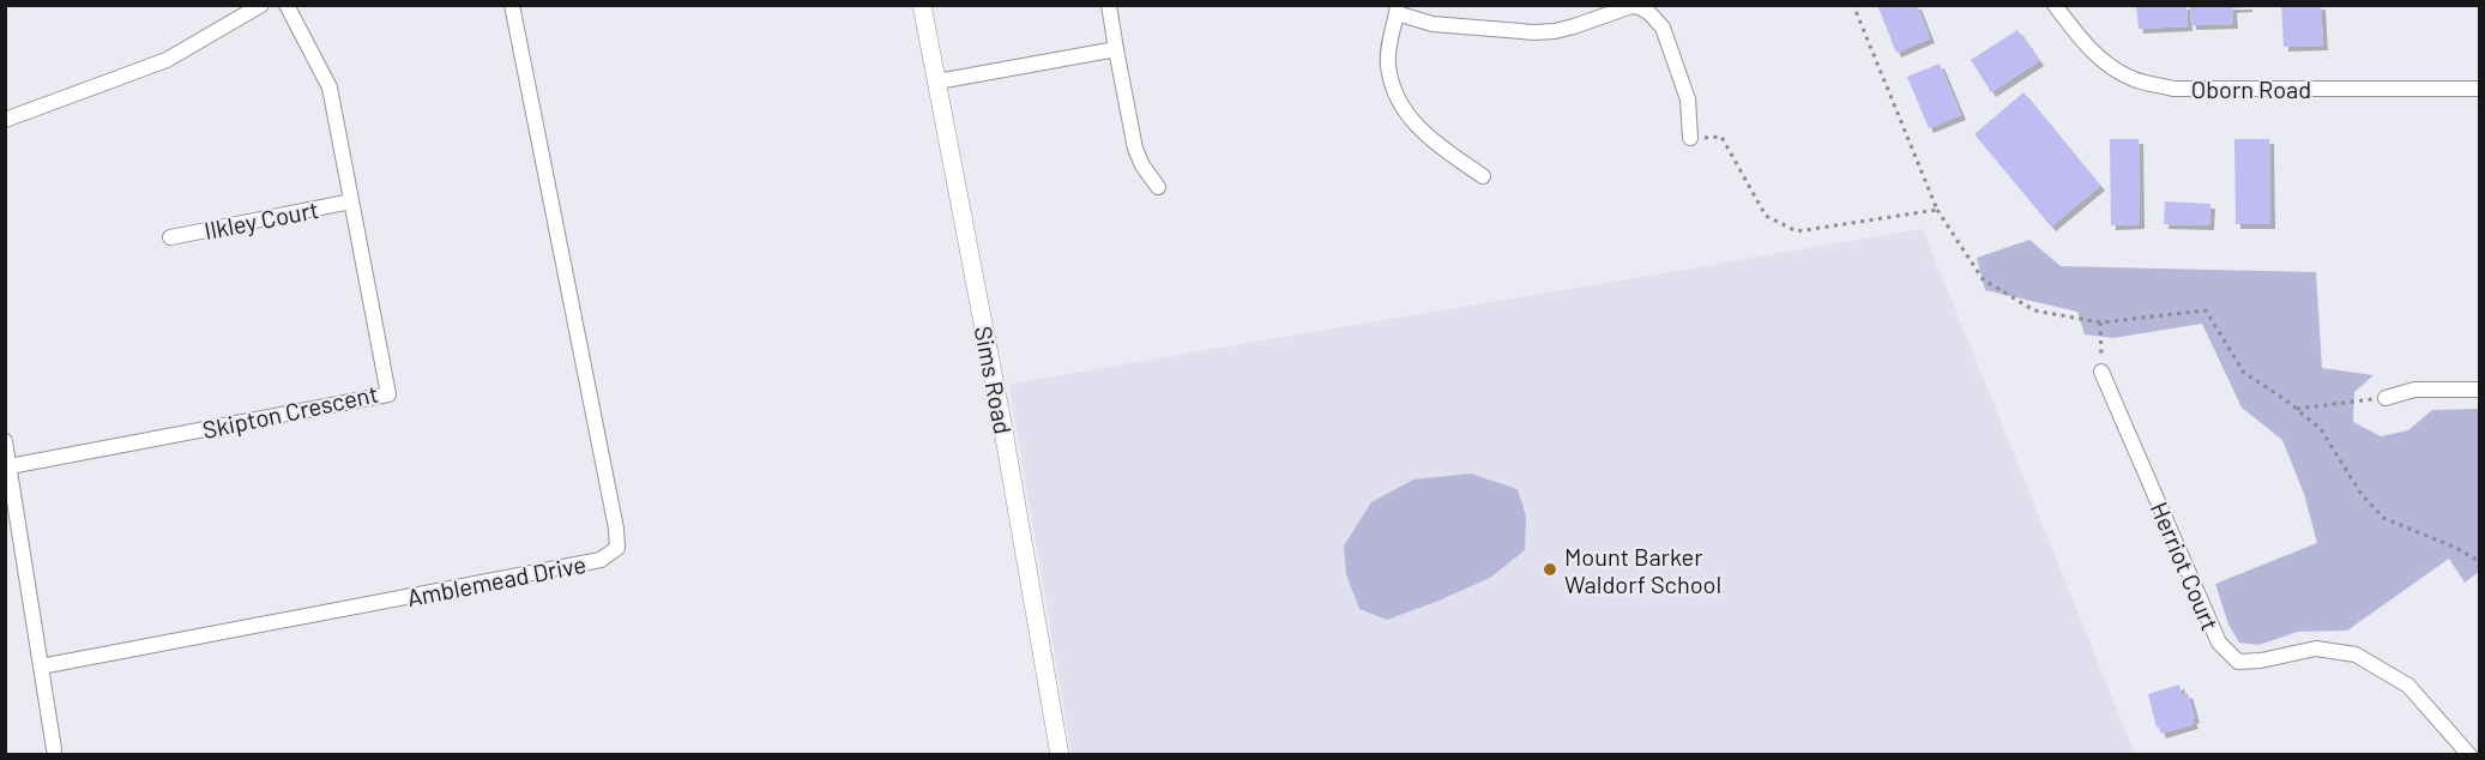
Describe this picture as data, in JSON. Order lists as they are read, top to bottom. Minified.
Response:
{"streets":{"street":["Oborn Road","Ilkley Court","Sims Road","Skipton Crescent","Herriot Court","Amblemead Drive"]},"crossings":[["Ilkley Court","Skipton Crescent"]],"places":["Mount Barker Waldorf School"]}
